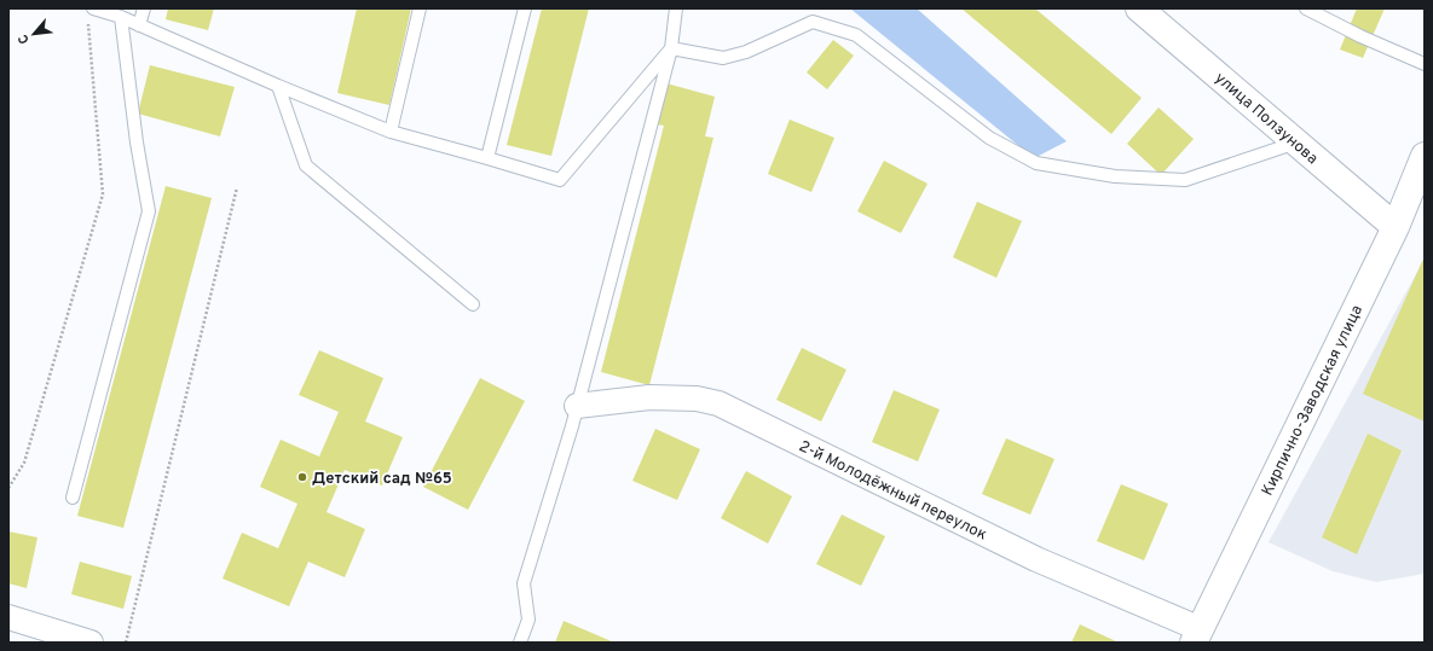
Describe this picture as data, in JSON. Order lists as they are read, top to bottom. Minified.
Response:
{"streets":{"street":["улица Ползунова","Кирпично-Заводская улица","2-й Молодёжный переулок"]},"crossings":[["улица Ползунова","Кирпично-Заводская улица"],["Кирпично-Заводская улица","2-й Молодёжный переулок"]],"places":["Детский сад №65"],"north":"bottom left"}
